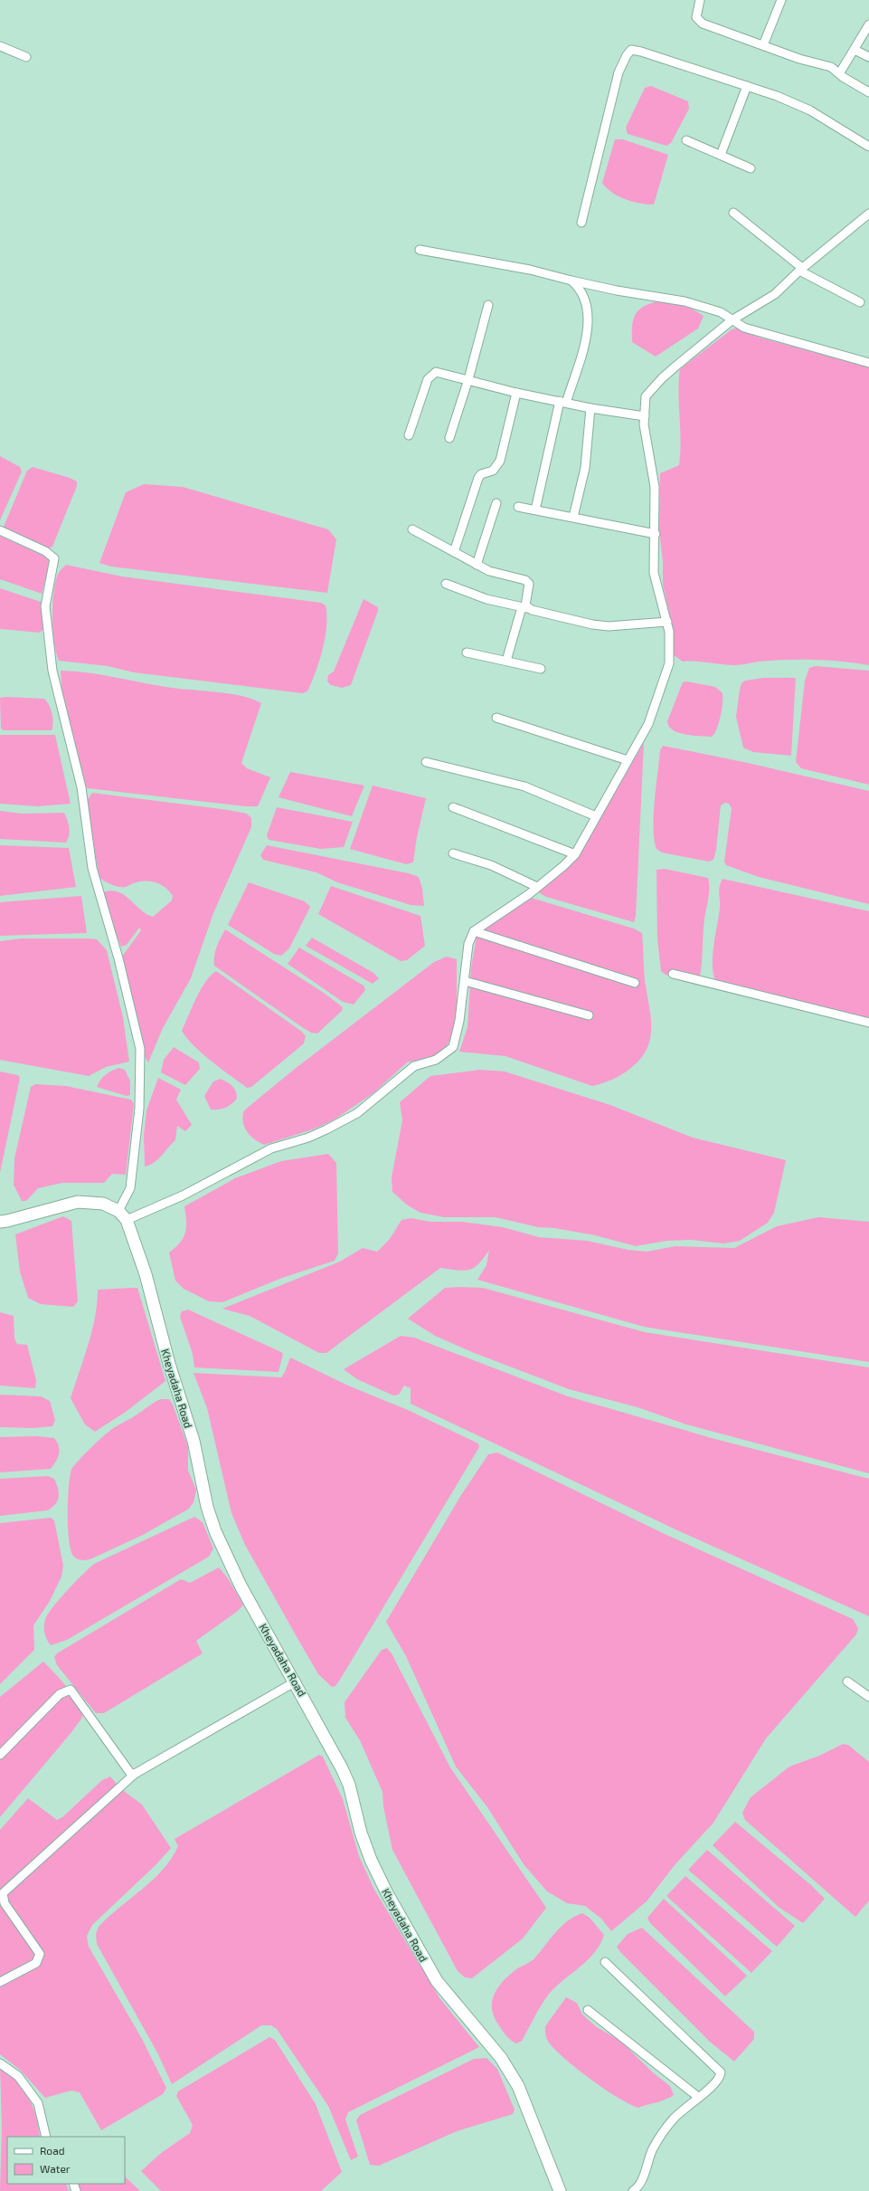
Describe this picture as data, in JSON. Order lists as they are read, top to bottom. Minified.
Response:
{"streets":{"main road":["Kheyadaha Road"]},"legend":["Road","Water"]}
